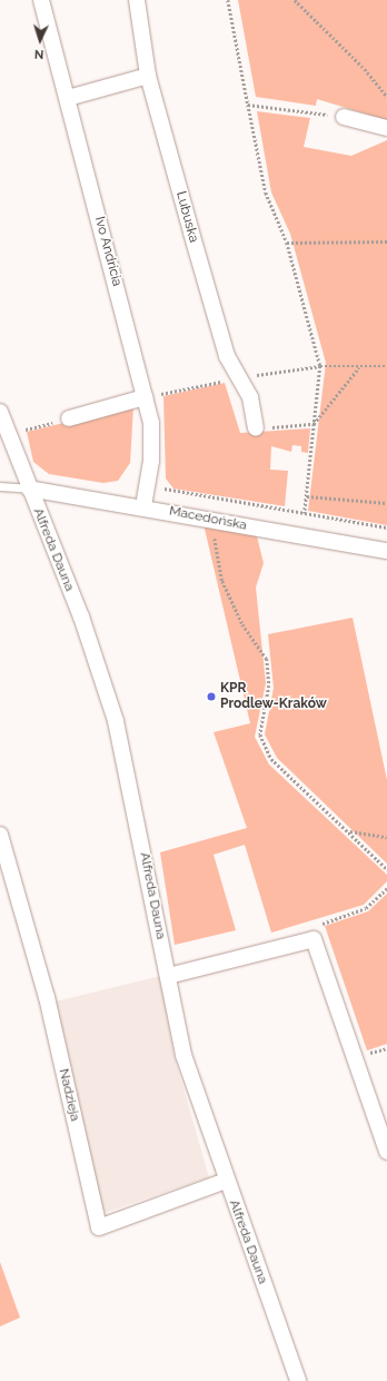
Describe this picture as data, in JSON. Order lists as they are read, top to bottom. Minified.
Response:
{"streets":{"street":["Lubuska","Ivo Andricia","Macedońska","Alfreda Dauna","Nadzieja"]},"crossings":[["Ivo Andricia","Macedońska"],["Macedońska","Alfreda Dauna"],["Alfreda Dauna","Nadzieja"]],"places":["KPR Prodlew-Kraków"],"north":"bottom"}
